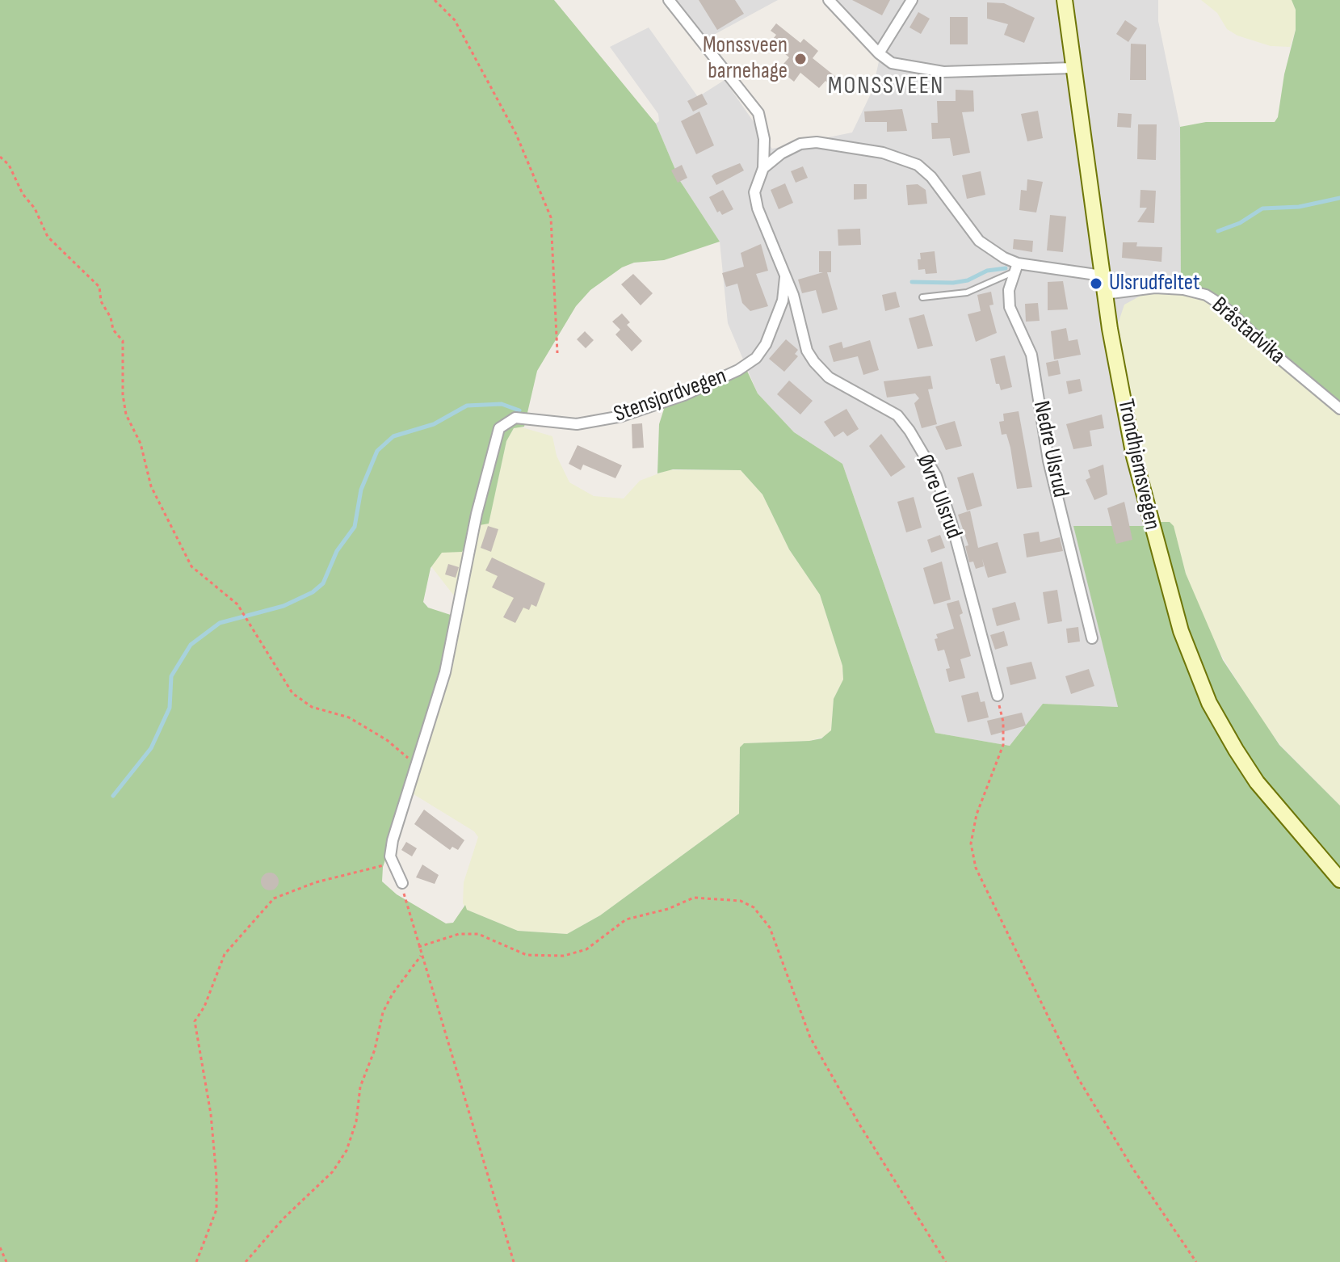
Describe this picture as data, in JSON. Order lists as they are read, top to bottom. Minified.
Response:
{"streets":{"main road":["Trondhjemsvegen"],"street":["Bråstadvika","Stensjordvegen","Nedre Ulsrud","Øvre Ulsrud"]},"crossings":[["Bråstadvika","Trondhjemsvegen"],["Stensjordvegen","Øvre Ulsrud"]],"districts":["MONSSVEEN"],"places":["Monssveen barnehage","Ulsrudfeltet"]}
